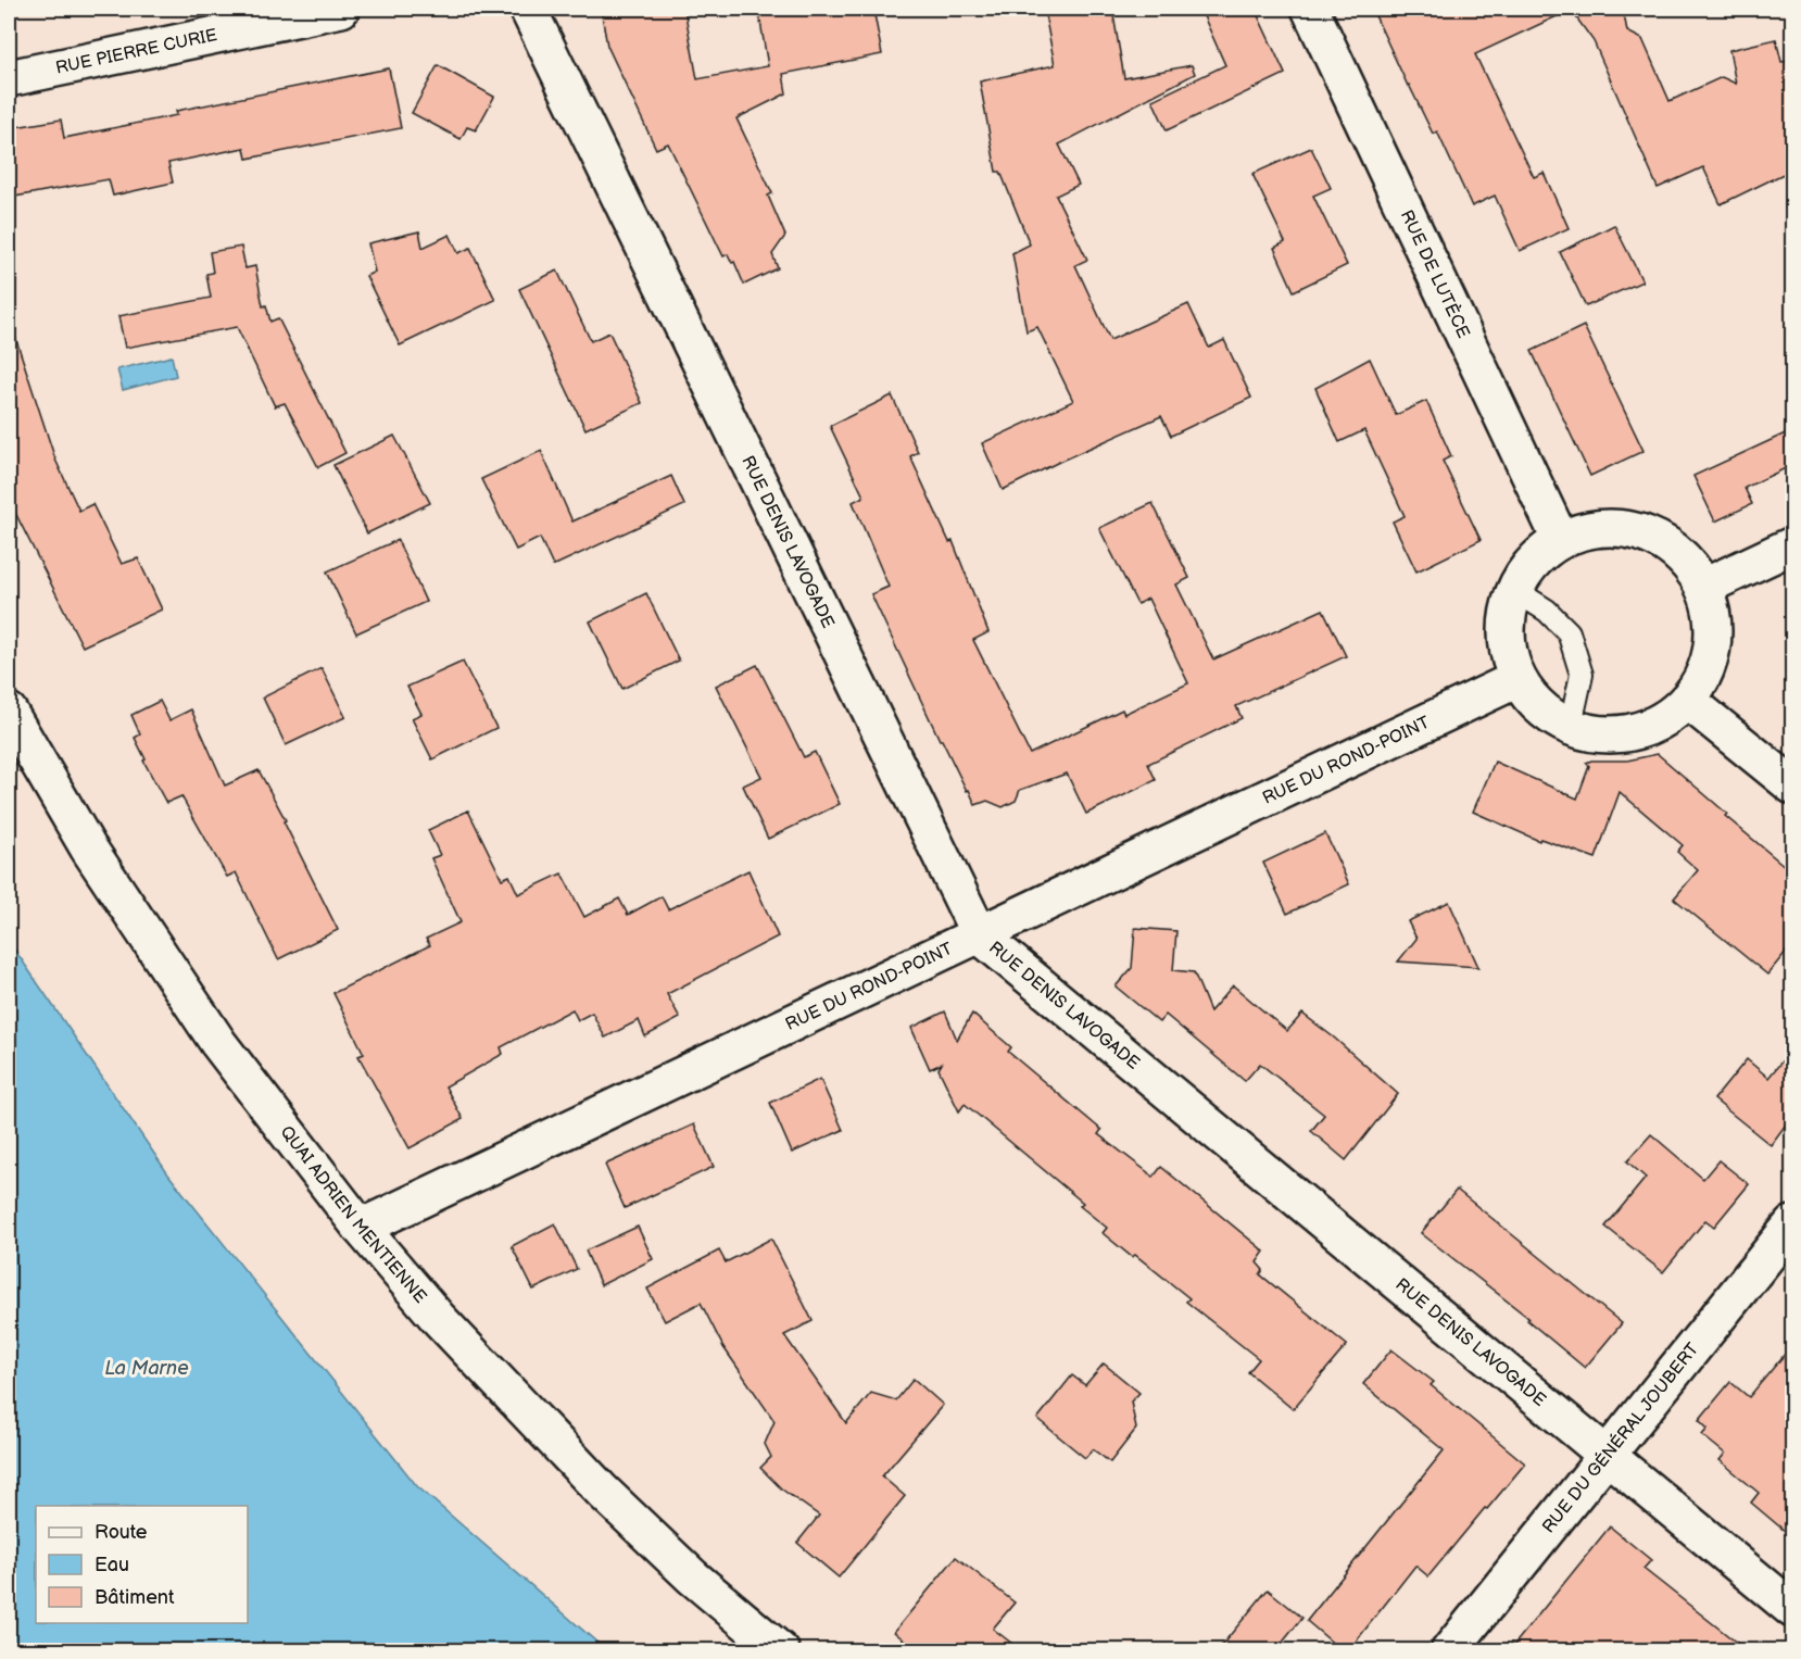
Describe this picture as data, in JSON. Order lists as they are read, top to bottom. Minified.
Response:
{"streets":{"street":["RUE PIERRE CURIE","RUE DE LUTÈCE","RUE DENIS LAVOGADE","RUE DU ROND-POINT","QUAI ADRIEN MENTIENNE","RUE DU GÉNÉRAL JOUBERT"]},"crossings":[["RUE DE LUTÈCE","RUE DU ROND-POINT"],["RUE DENIS LAVOGADE","RUE DU ROND-POINT"],["RUE DENIS LAVOGADE","RUE DU GÉNÉRAL JOUBERT"],["RUE DU ROND-POINT","QUAI ADRIEN MENTIENNE"]],"water":["La Marne"],"legend":["Route","Eau","Bâtiment"]}
